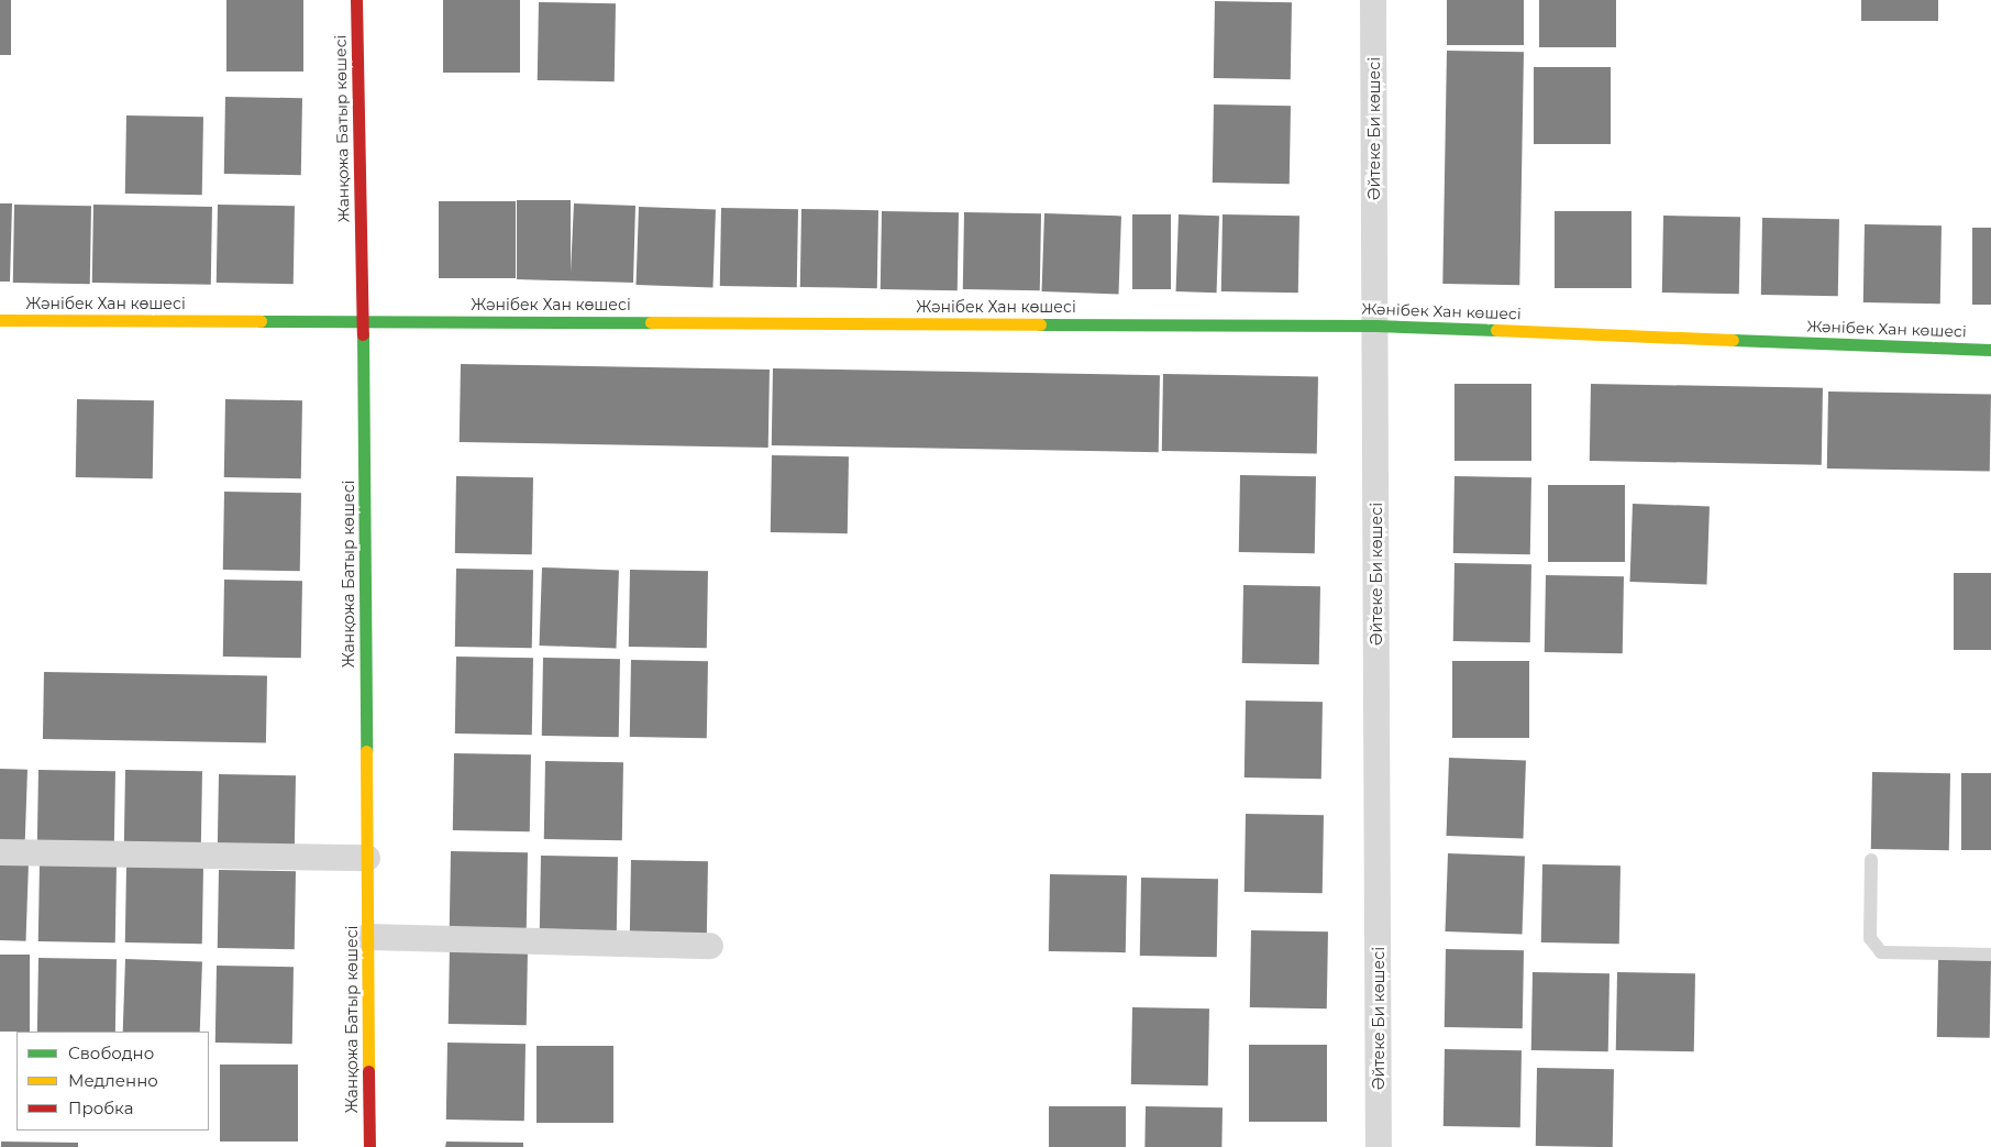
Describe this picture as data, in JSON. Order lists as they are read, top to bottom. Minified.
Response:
{"streets":{"street":["Жанқожа Батыр көшесі","Әйтеке Би көшесі","Жәнібек Хан көшесі"]},"crossings":[["Жанқожа Батыр көшесі","Жәнібек Хан көшесі"],["Әйтеке Би көшесі","Жәнібек Хан көшесі"]],"legend":["Свободно","Медленно","Пробка"]}
